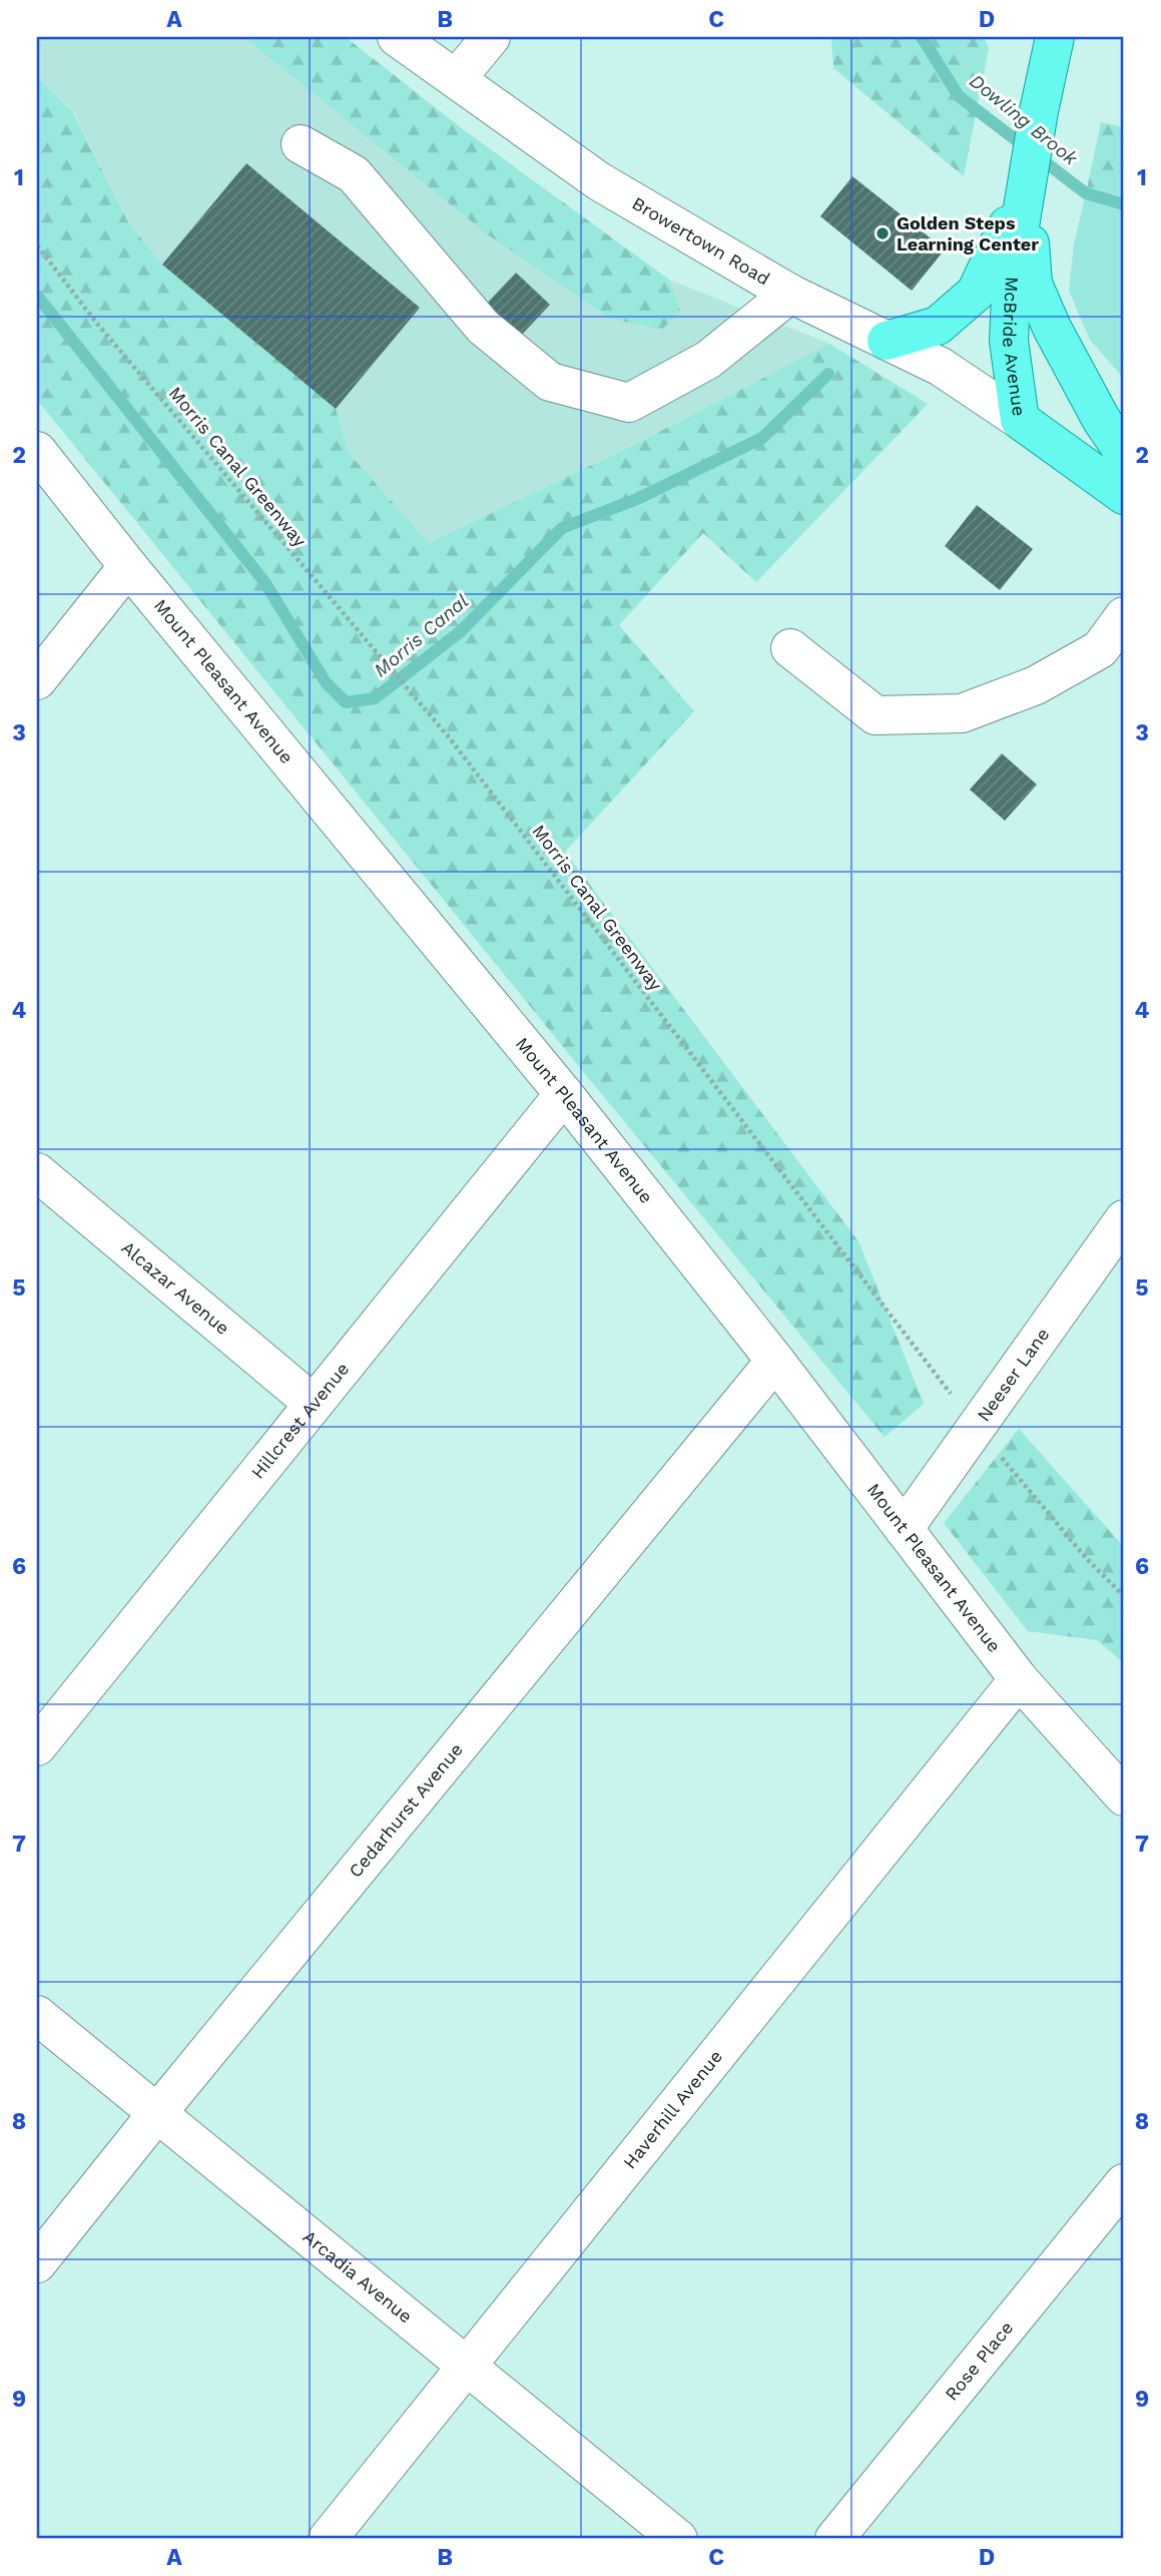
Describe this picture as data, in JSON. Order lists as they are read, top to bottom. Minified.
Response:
{"streets":{"main road":["McBride Avenue"],"street":["Browertown Road","Mount Pleasant Avenue","Alcazar Avenue","Neeser Lane","Hillcrest Avenue","Cedarhurst Avenue","Haverhill Avenue","Arcadia Avenue","Rose Place"],"path":["Morris Canal Greenway"]},"crossings":[["Browertown Road","McBride Avenue"],["Morris Canal Greenway","Neeser Lane"],["Mount Pleasant Avenue","Neeser Lane"],["Mount Pleasant Avenue","Hillcrest Avenue"],["Mount Pleasant Avenue","Cedarhurst Avenue"],["Mount Pleasant Avenue","Haverhill Avenue"],["Alcazar Avenue","Hillcrest Avenue"],["Cedarhurst Avenue","Arcadia Avenue"],["Haverhill Avenue","Arcadia Avenue"]],"water":["Dowling Brook","Morris Canal"],"places":["Golden Steps Learning Center"],"grid":{"columns":["A","B","C","D"],"rows":["1","2","3","4","5","6","7","8","9"]}}
